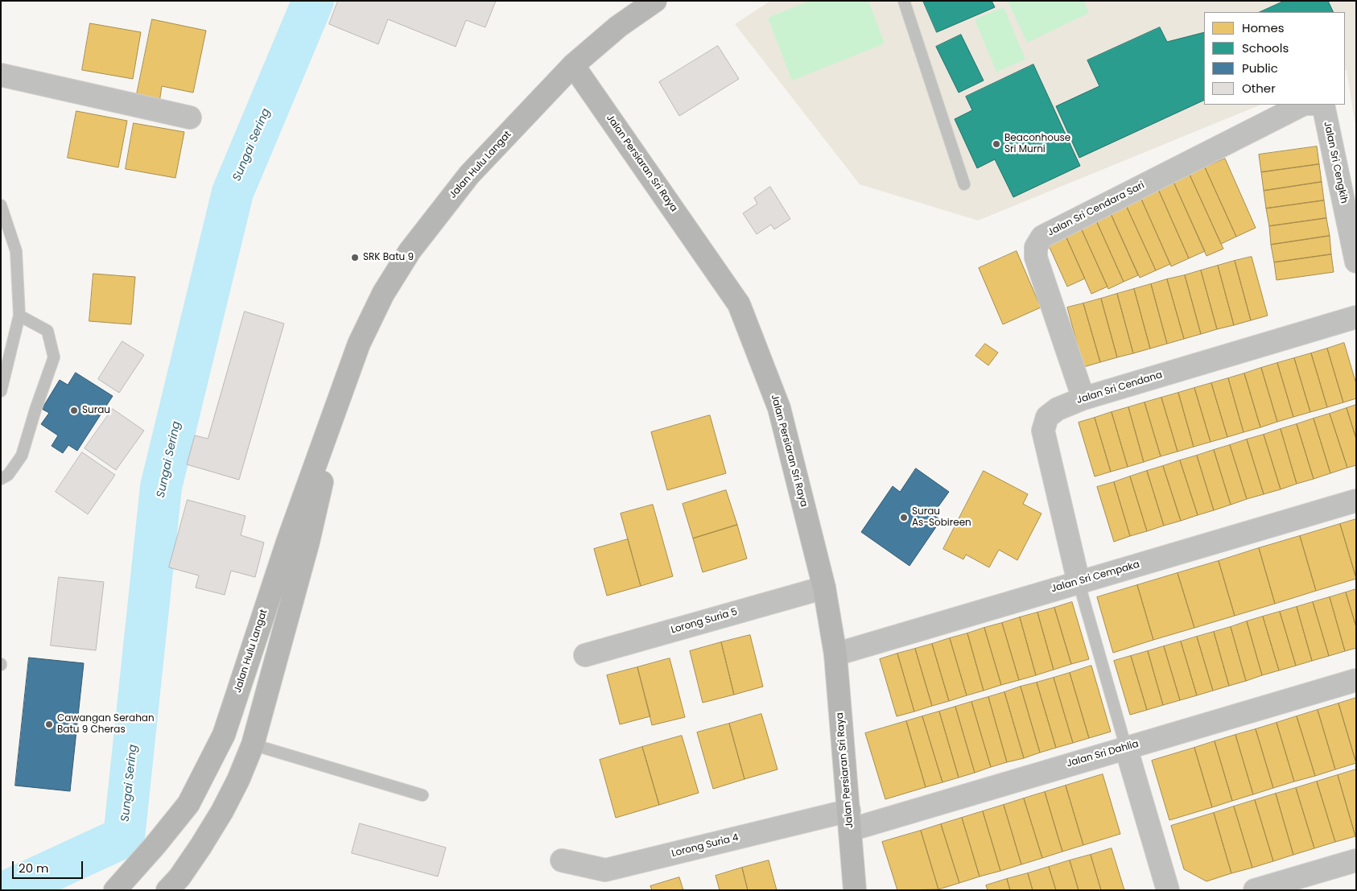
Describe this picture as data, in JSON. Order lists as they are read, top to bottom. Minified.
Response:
{"streets":{"main road":["Jalan Persiaran Sri Raya","Jalan Hulu Langat"],"street":["Jalan Sri Cengkih","Jalan Sri Cendara Sari","Jalan Sri Cendana","Jalan Sri Cempaka","Lorong Suria 5","Jalan Sri Dahlia","Lorong Suria 4"]},"crossings":[["Jalan Persiaran Sri Raya","Jalan Hulu Langat"],["Jalan Persiaran Sri Raya","Jalan Sri Cempaka"],["Jalan Persiaran Sri Raya","Lorong Suria 5"],["Jalan Persiaran Sri Raya","Jalan Sri Dahlia"],["Jalan Persiaran Sri Raya","Lorong Suria 4"],["Jalan Sri Cendara Sari","Jalan Sri Cendana"],["Jalan Sri Cendana","Jalan Sri Cempaka"],["Jalan Sri Dahlia","Lorong Suria 4"]],"water":["Sungai Sering"],"places":["Beaconhouse Sri Murni","SRK Batu 9","Surau","Surau As-Sobireen","Cawangan Serahan Batu 9 Cheras"],"legend":["Homes","Schools","Public","Other"],"scale_bar":"20 m"}
